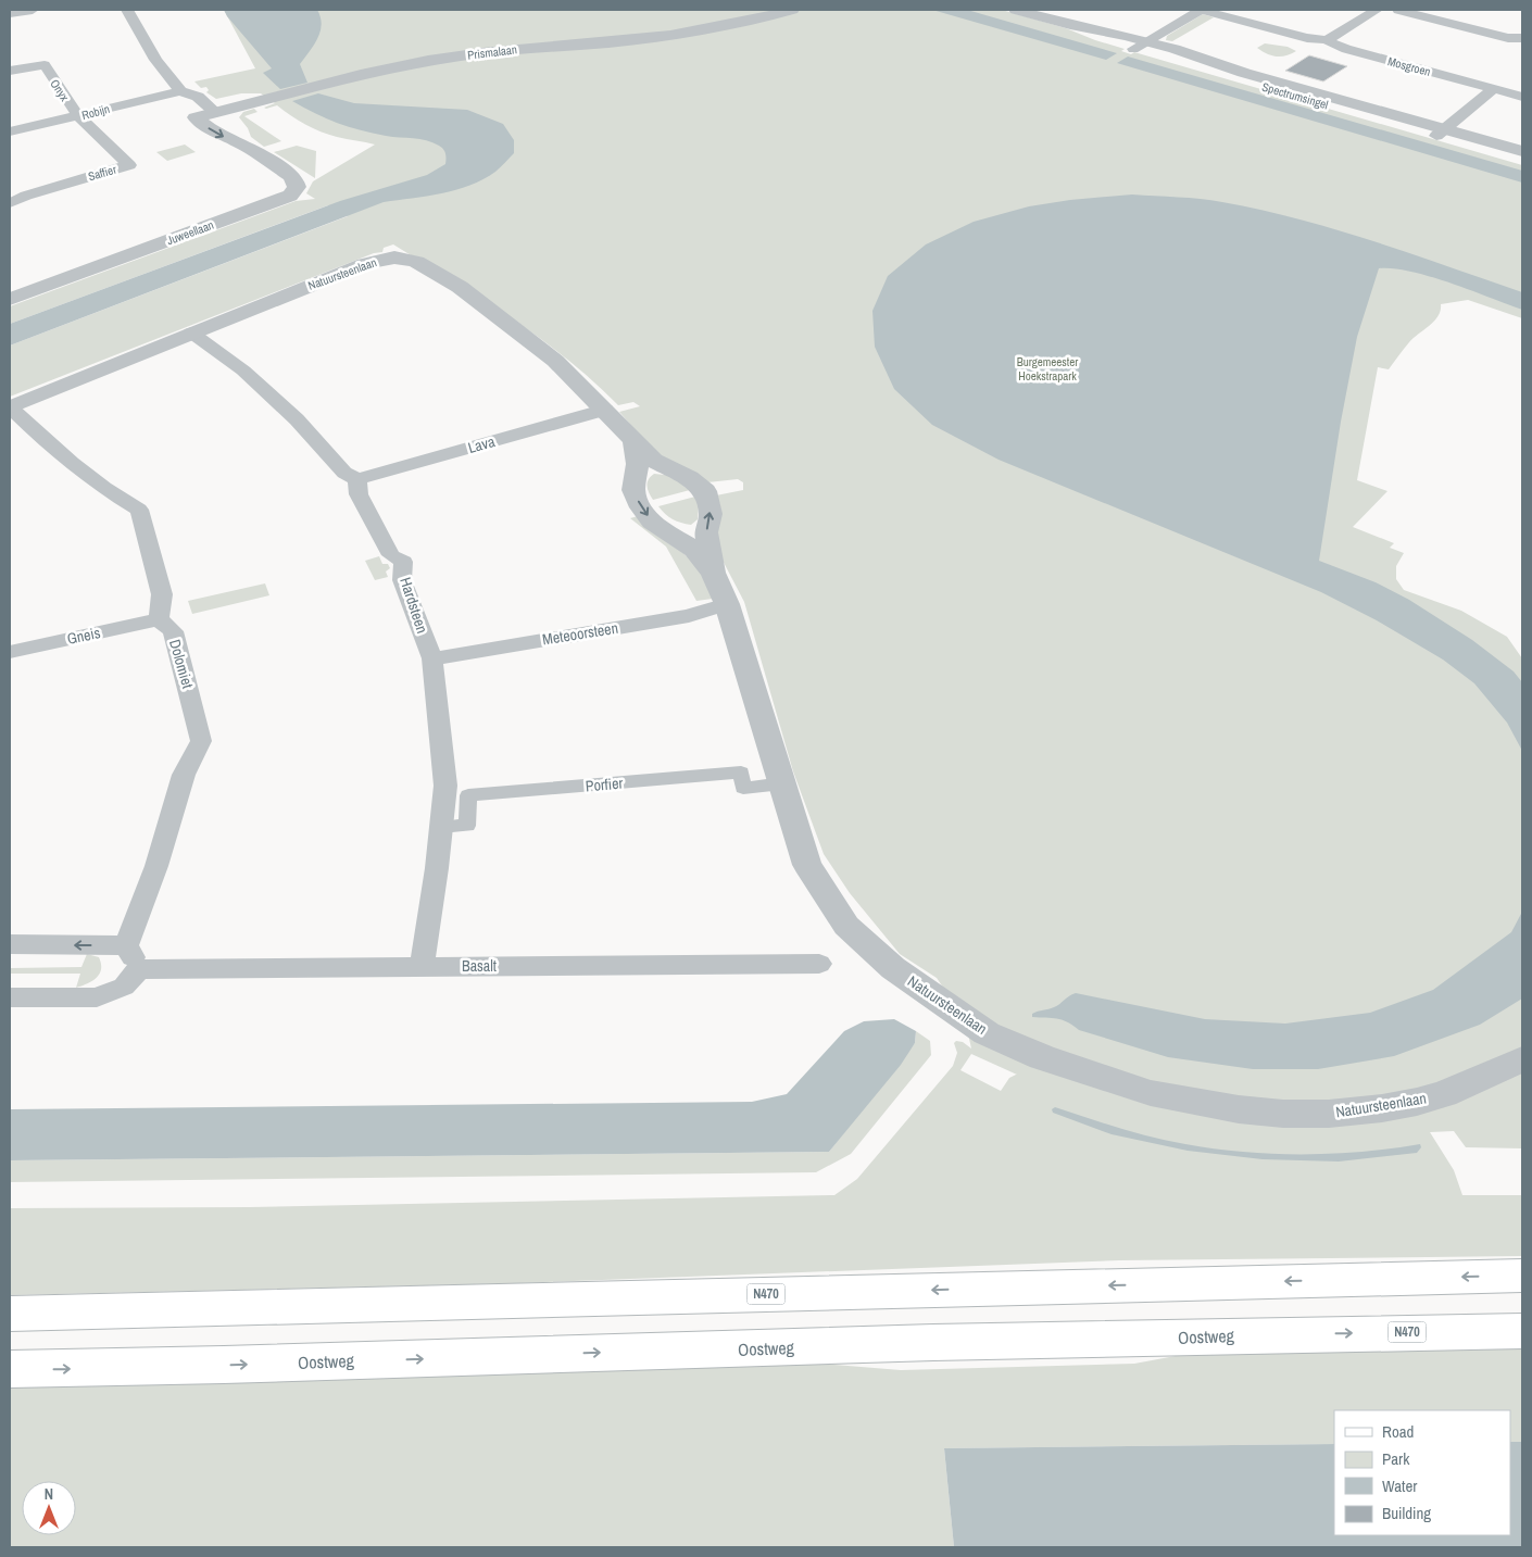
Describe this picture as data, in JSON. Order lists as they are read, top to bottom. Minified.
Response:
{"streets":{"main road":["N470","Oostweg"],"street":["Prismalaan","Mosgroen","Onyx","Spectrumsingel","Robijn","Saffier","Juweellaan","Natuursteenlaan","Lava","Hardsteen","Meteoorsteen","Gneis","Dolomiet","Porfier","Basalt"]},"crossings":[["Prismalaan","Juweellaan"],["Onyx","Robijn"],["Onyx","Saffier"],["Robijn","Saffier"],["Robijn","Juweellaan"],["Natuursteenlaan","Lava"],["Natuursteenlaan","Meteoorsteen"],["Natuursteenlaan","Porfier"],["Lava","Hardsteen"],["Hardsteen","Meteoorsteen"],["Hardsteen","Porfier"],["Hardsteen","Basalt"],["Gneis","Dolomiet"]],"parks":["Burgemeester Hoekstrapark"],"legend":["Road","Park","Water","Building"],"north":"top"}
